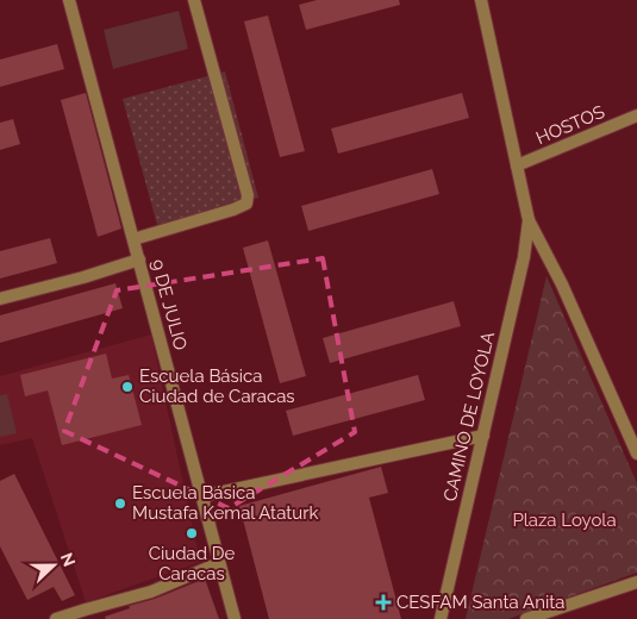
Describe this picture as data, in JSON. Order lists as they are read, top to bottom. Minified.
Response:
{"streets":{"street":["HOSTOS","9 DE JULIO","CAMINO DE LOYOLA"]},"crossings":[["HOSTOS","CAMINO DE LOYOLA"]],"parks":["Plaza Loyola"],"places":{"other":["Escuela Básica Ciudad de Caracas","Escuela Básica Mustafa Kemal Ataturk","Ciudad De Caracas"],"health":["CESFAM Santa Anita"]},"north":"right"}
